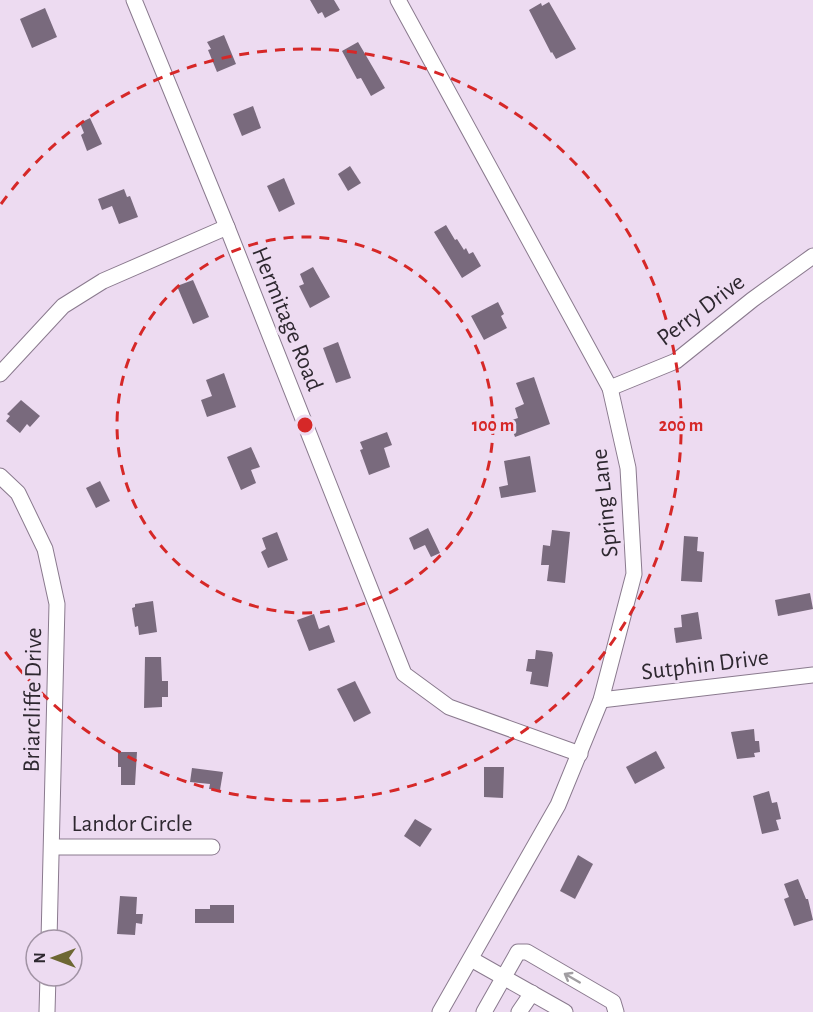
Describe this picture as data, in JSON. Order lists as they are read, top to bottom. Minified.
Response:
{"streets":{"street":["Perry Drive","Hermitage Road","Spring Lane","Sutphin Drive","Briarcliffe Drive","Landor Circle"]},"crossings":[["Perry Drive","Spring Lane"],["Hermitage Road","Spring Lane"],["Spring Lane","Sutphin Drive"],["Briarcliffe Drive","Landor Circle"]],"north":"left","rings":["100 m","200 m"]}
